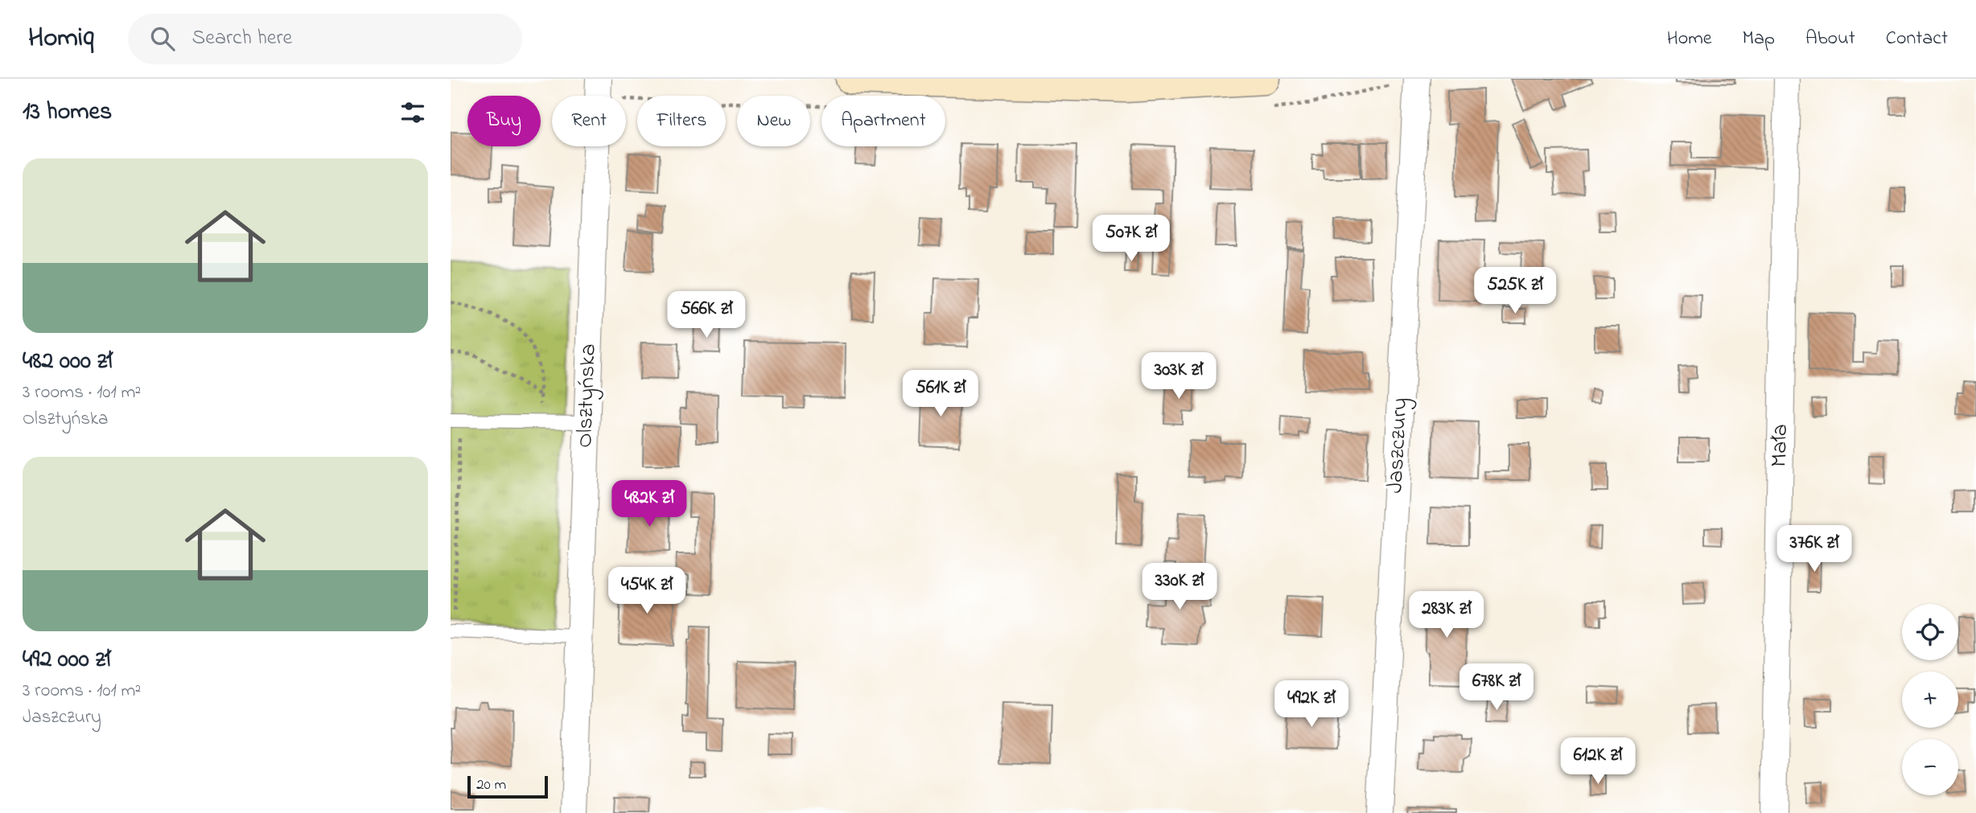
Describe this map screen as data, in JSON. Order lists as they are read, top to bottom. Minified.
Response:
{"streets":{"street":["Olsztyńska","Jaszczury","Mała"]},"scale_bar":"20 m","page":{"header":"Homiq","search":"Search here","nav":["Home","Map","About","Contact"],"heading":"13 homes","chip":["Buy","Rent","Filters","New","Apartment"],"list":[{"name":"482 000 zł","note":"3 rooms · 101 m² · Olsztyńska"},{"name":"492 000 zł","note":"3 rooms · 101 m² · Jaszczury"}],"price":["507K zł","525K zł","566K zł","303K zł","561K zł","482K zł","376K zł","330K zł","454K zł","283K zł","678K zł","492K zł","612K zł"],"map_buttons":["+","−"],"scale":"20 m"}}
